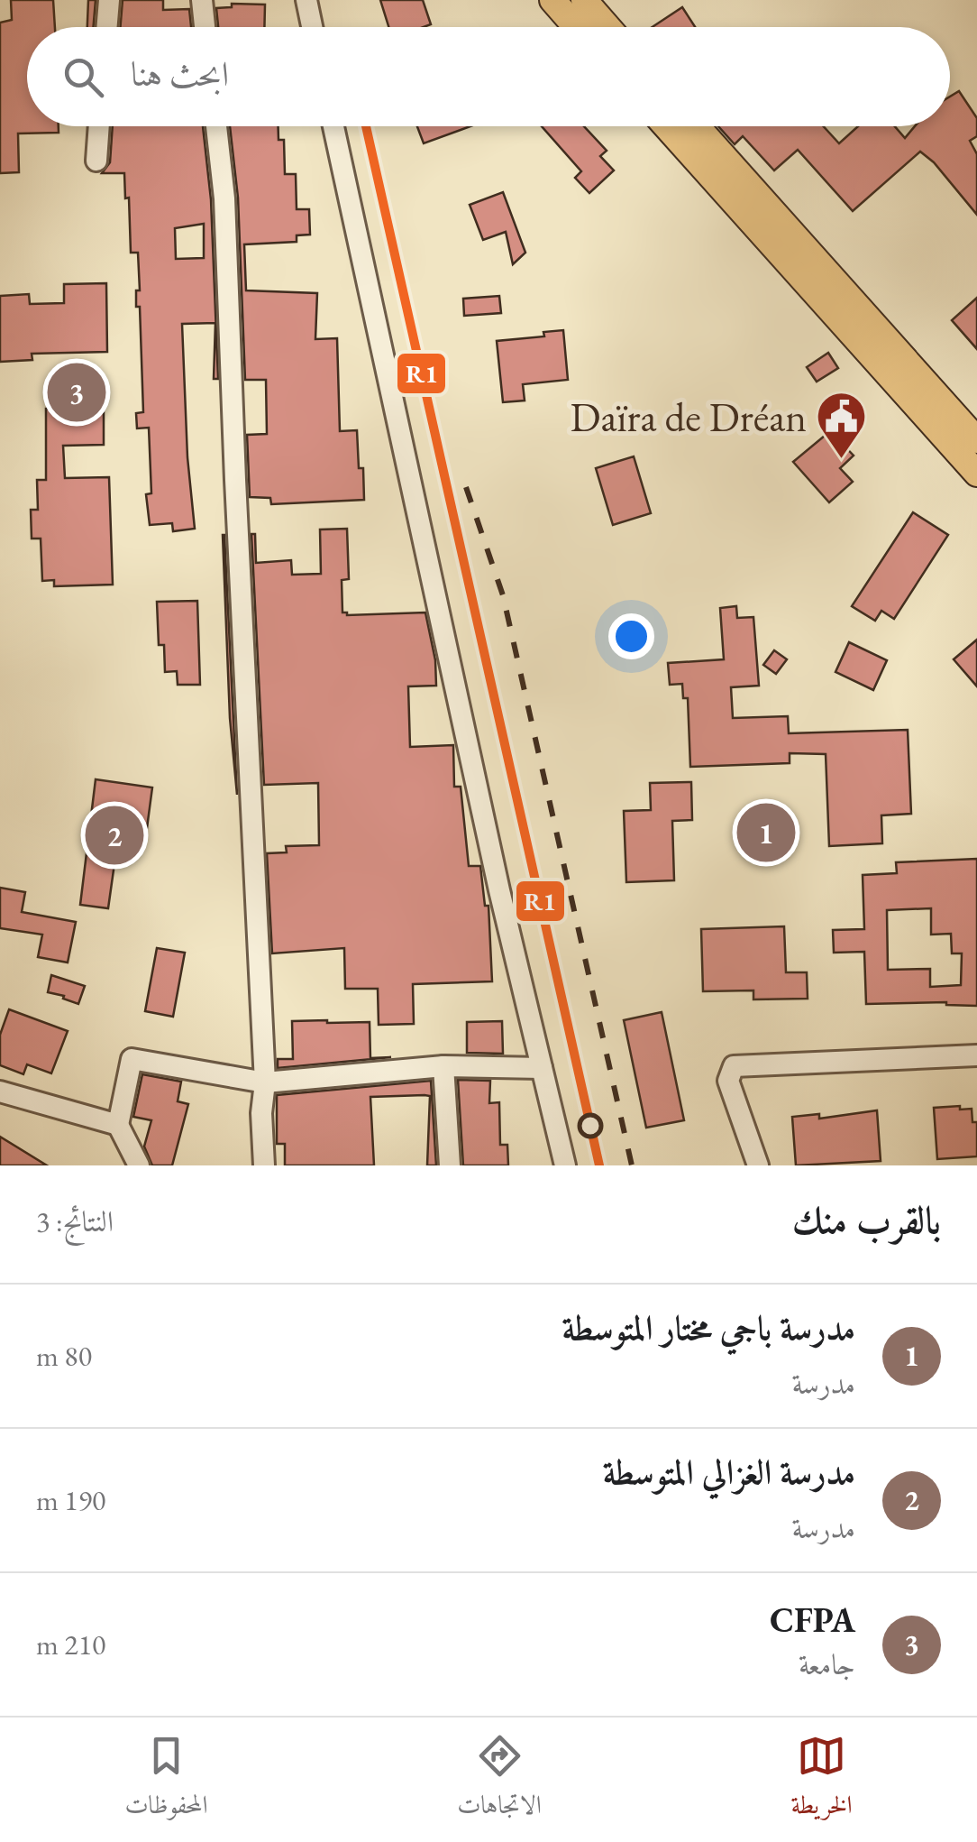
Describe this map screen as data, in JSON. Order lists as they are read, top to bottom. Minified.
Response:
{"places":{"public building":["Daïra de Dréan"]},"lines":["transit line R1"],"page":{"search":"ابحث هنا","pins":["3","1","2"],"heading":["بالقرب منك","النتائج: 3"],"list":[{"mark":"1","name":"مدرسة باجي مختار المتوسطة","note":"مدرسة","value":"80 m"},{"mark":"2","name":"مدرسة الغزالي المتوسطة","note":"مدرسة","value":"190 m"},{"mark":"3","name":"CFPA","note":"جامعة","value":"210 m"}],"nav":["الخريطة","الاتجاهات","المحفوظات"]}}
